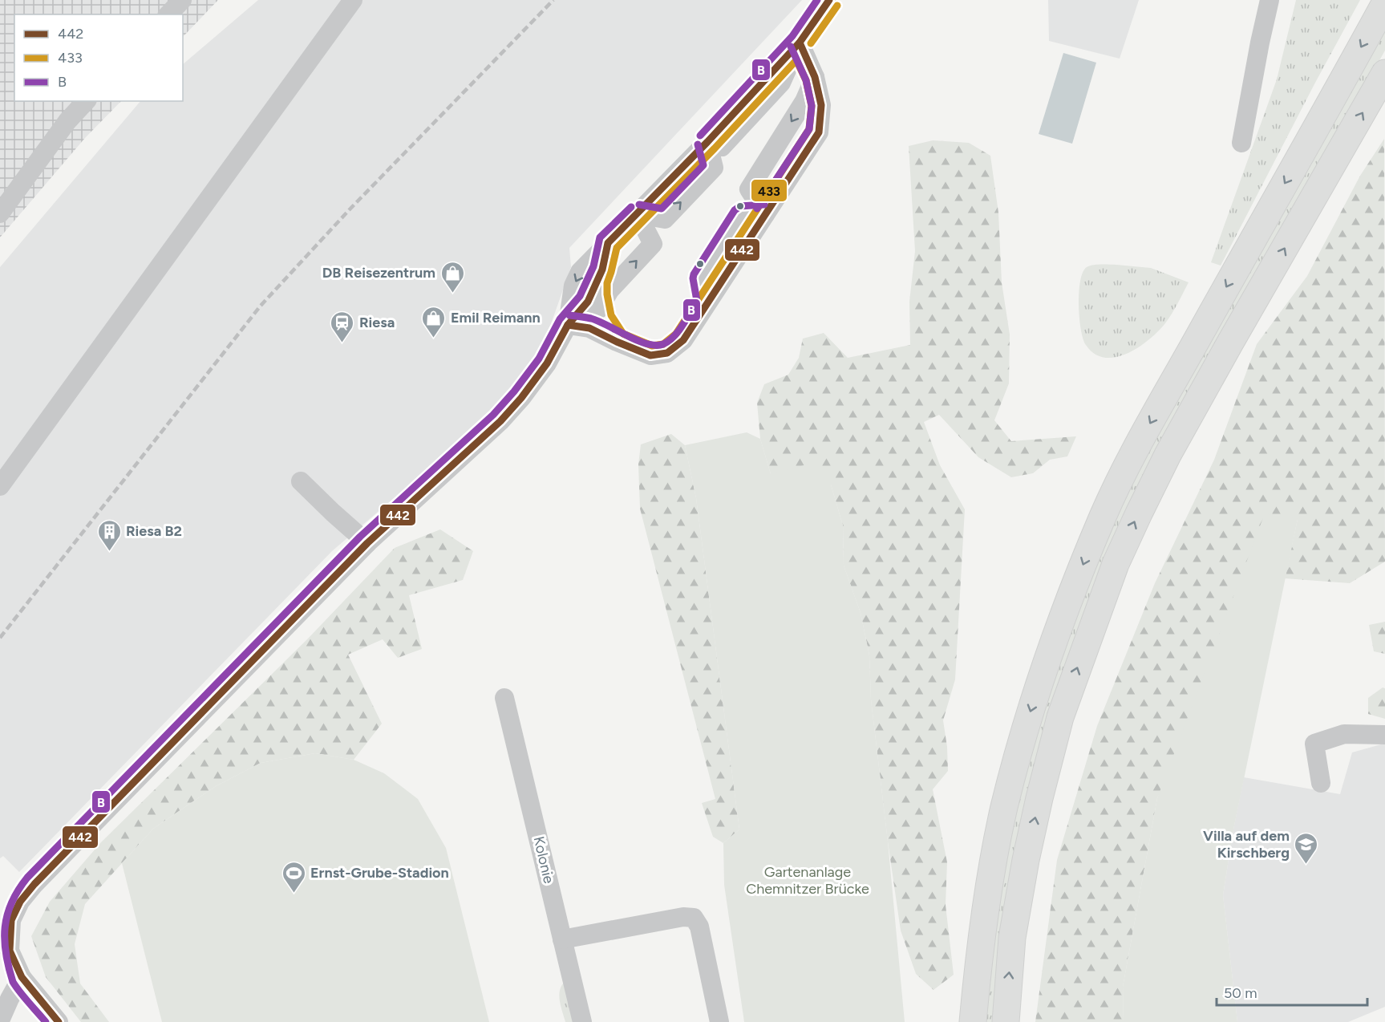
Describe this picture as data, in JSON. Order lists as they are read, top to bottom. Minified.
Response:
{"streets":{"street":["Kolonie"]},"parks":["Gartenanlage Chemnitzer Brücke"],"places":{"shop":["DB Reisezentrum","Emil Reimann"],"station":["Riesa"],"building":["Riesa B2"],"school or university":["Villa auf dem Kirschberg"],"sports":["Ernst-Grube-Stadion"]},"lines":["transit line 442","transit line B","transit line 433"],"legend":["442","433","B"],"scale_bar":"50 m"}
